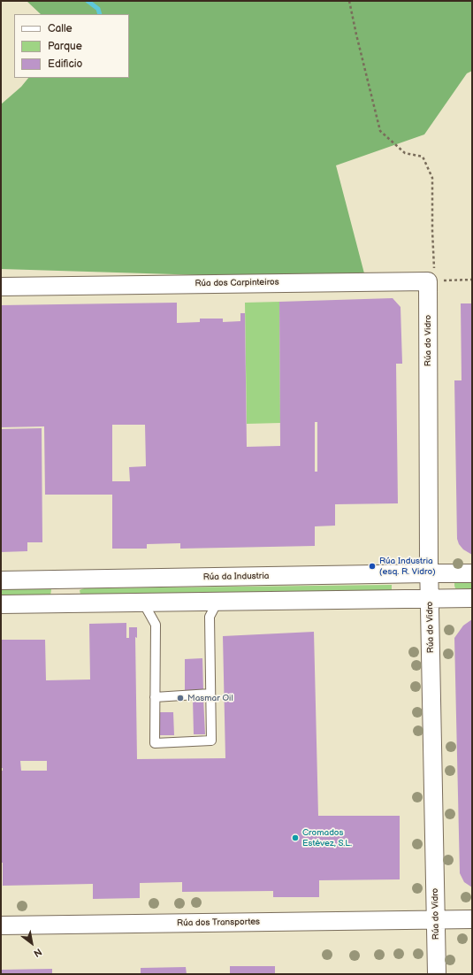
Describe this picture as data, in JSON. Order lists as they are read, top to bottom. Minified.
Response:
{"streets":{"street":["Rúa dos Carpinteiros","Rúa do Vidro","Rúa da Industria","Rúa dos Transportes"]},"crossings":[["Rúa dos Carpinteiros","Rúa do Vidro"],["Rúa do Vidro","Rúa da Industria"],["Rúa do Vidro","Rúa dos Transportes"]],"places":["Rúa Industria (esq. R. Vidro)","Masmar Oil","Cromados Estévez, S.L."],"legend":["Calle","Parque","Edificio"],"north":"bottom right"}
